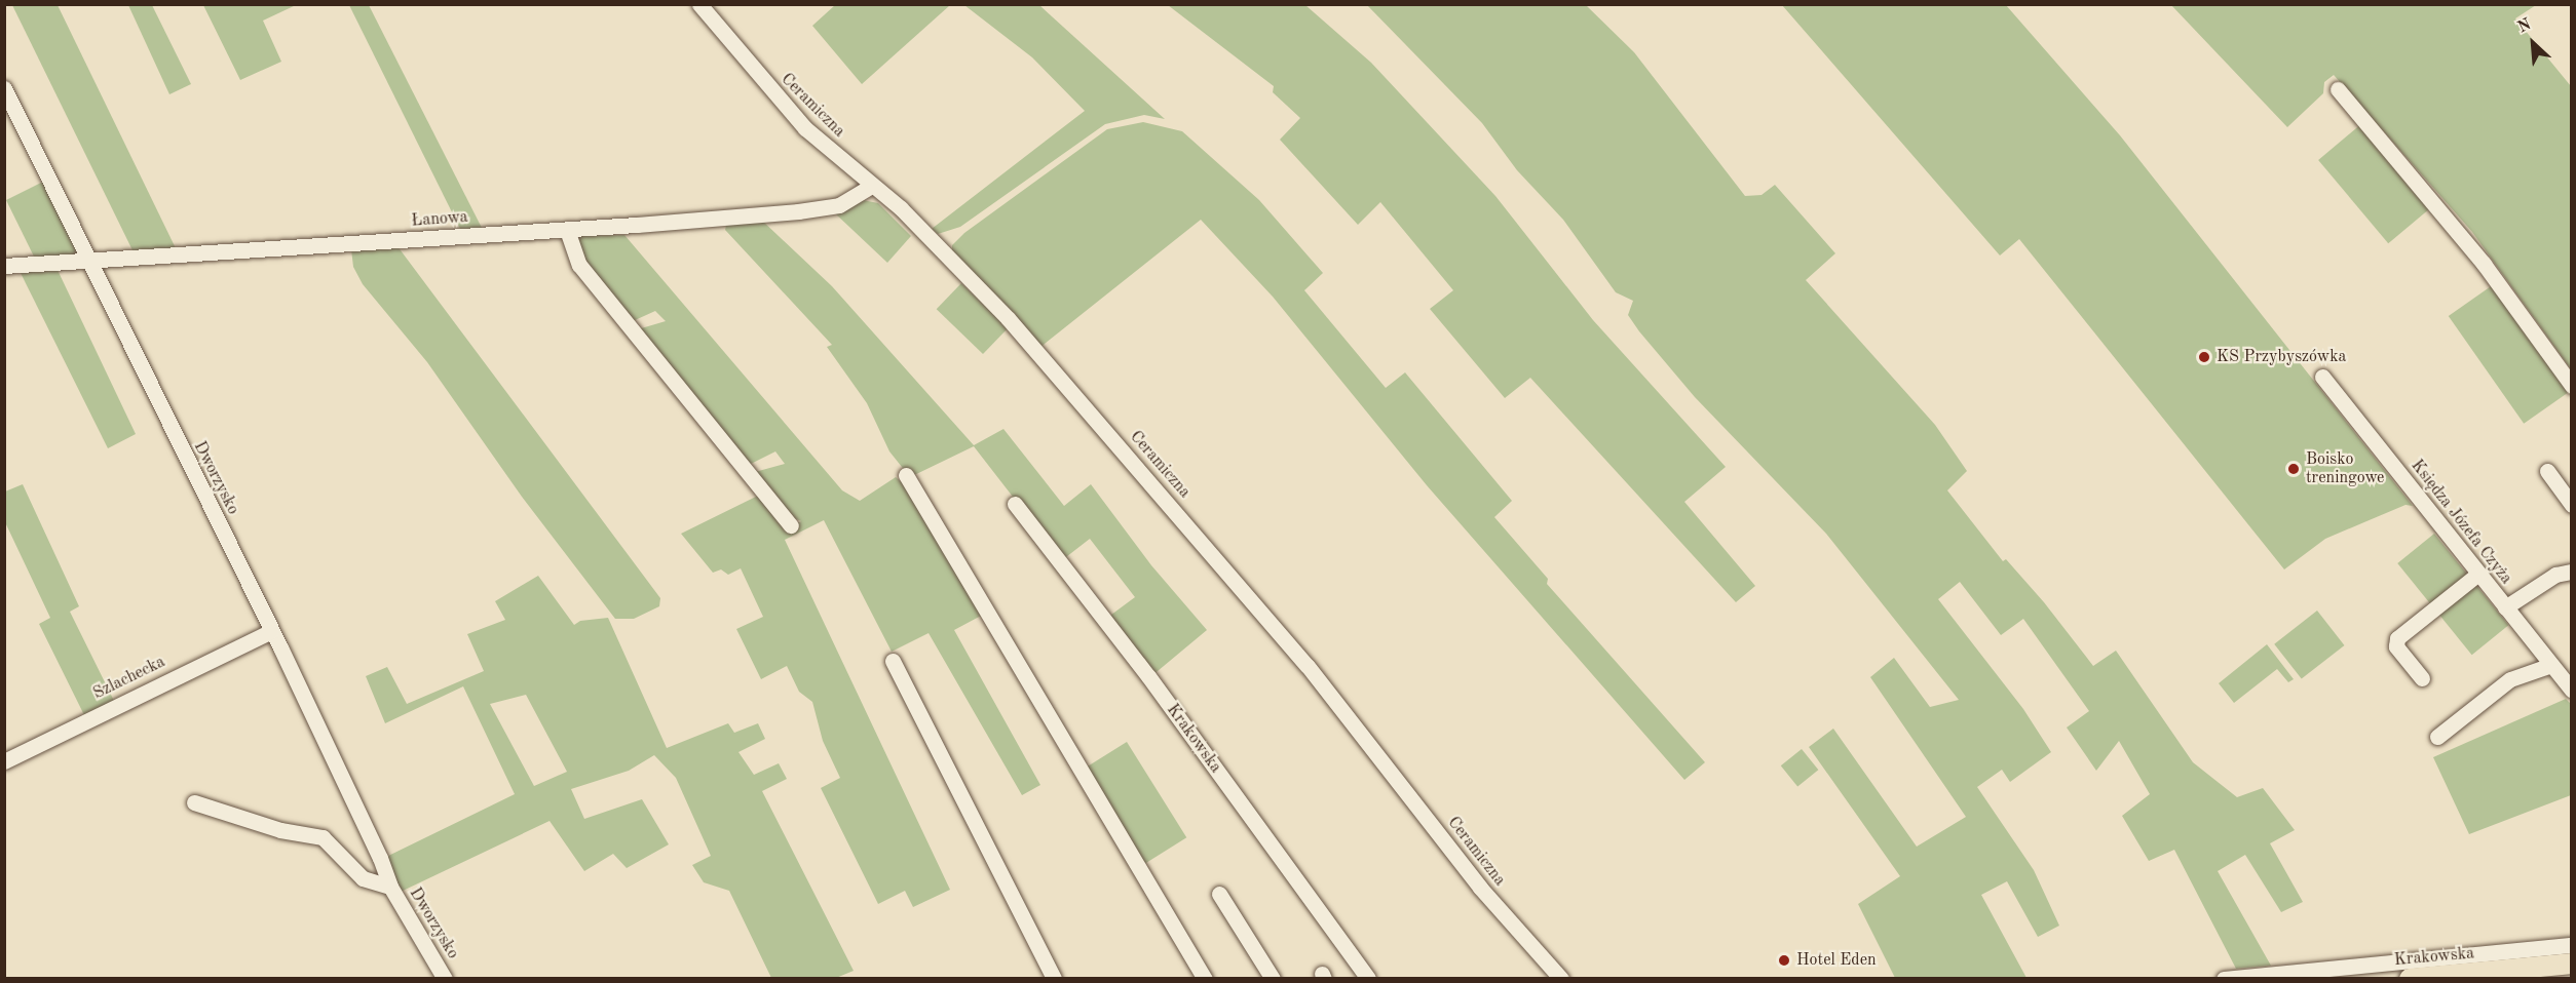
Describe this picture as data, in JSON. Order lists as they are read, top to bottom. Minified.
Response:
{"streets":{"main road":["Krakowska"],"street":["Ceramiczna","Łanowa","Dworzysko","Księdza Józefa Czyża","Szlachecka"]},"crossings":[["Ceramiczna","Łanowa"],["Łanowa","Dworzysko"],["Dworzysko","Szlachecka"]],"places":["KS Przybyszówka","Boisko treningowe","Hotel Eden"],"north":"top left"}
